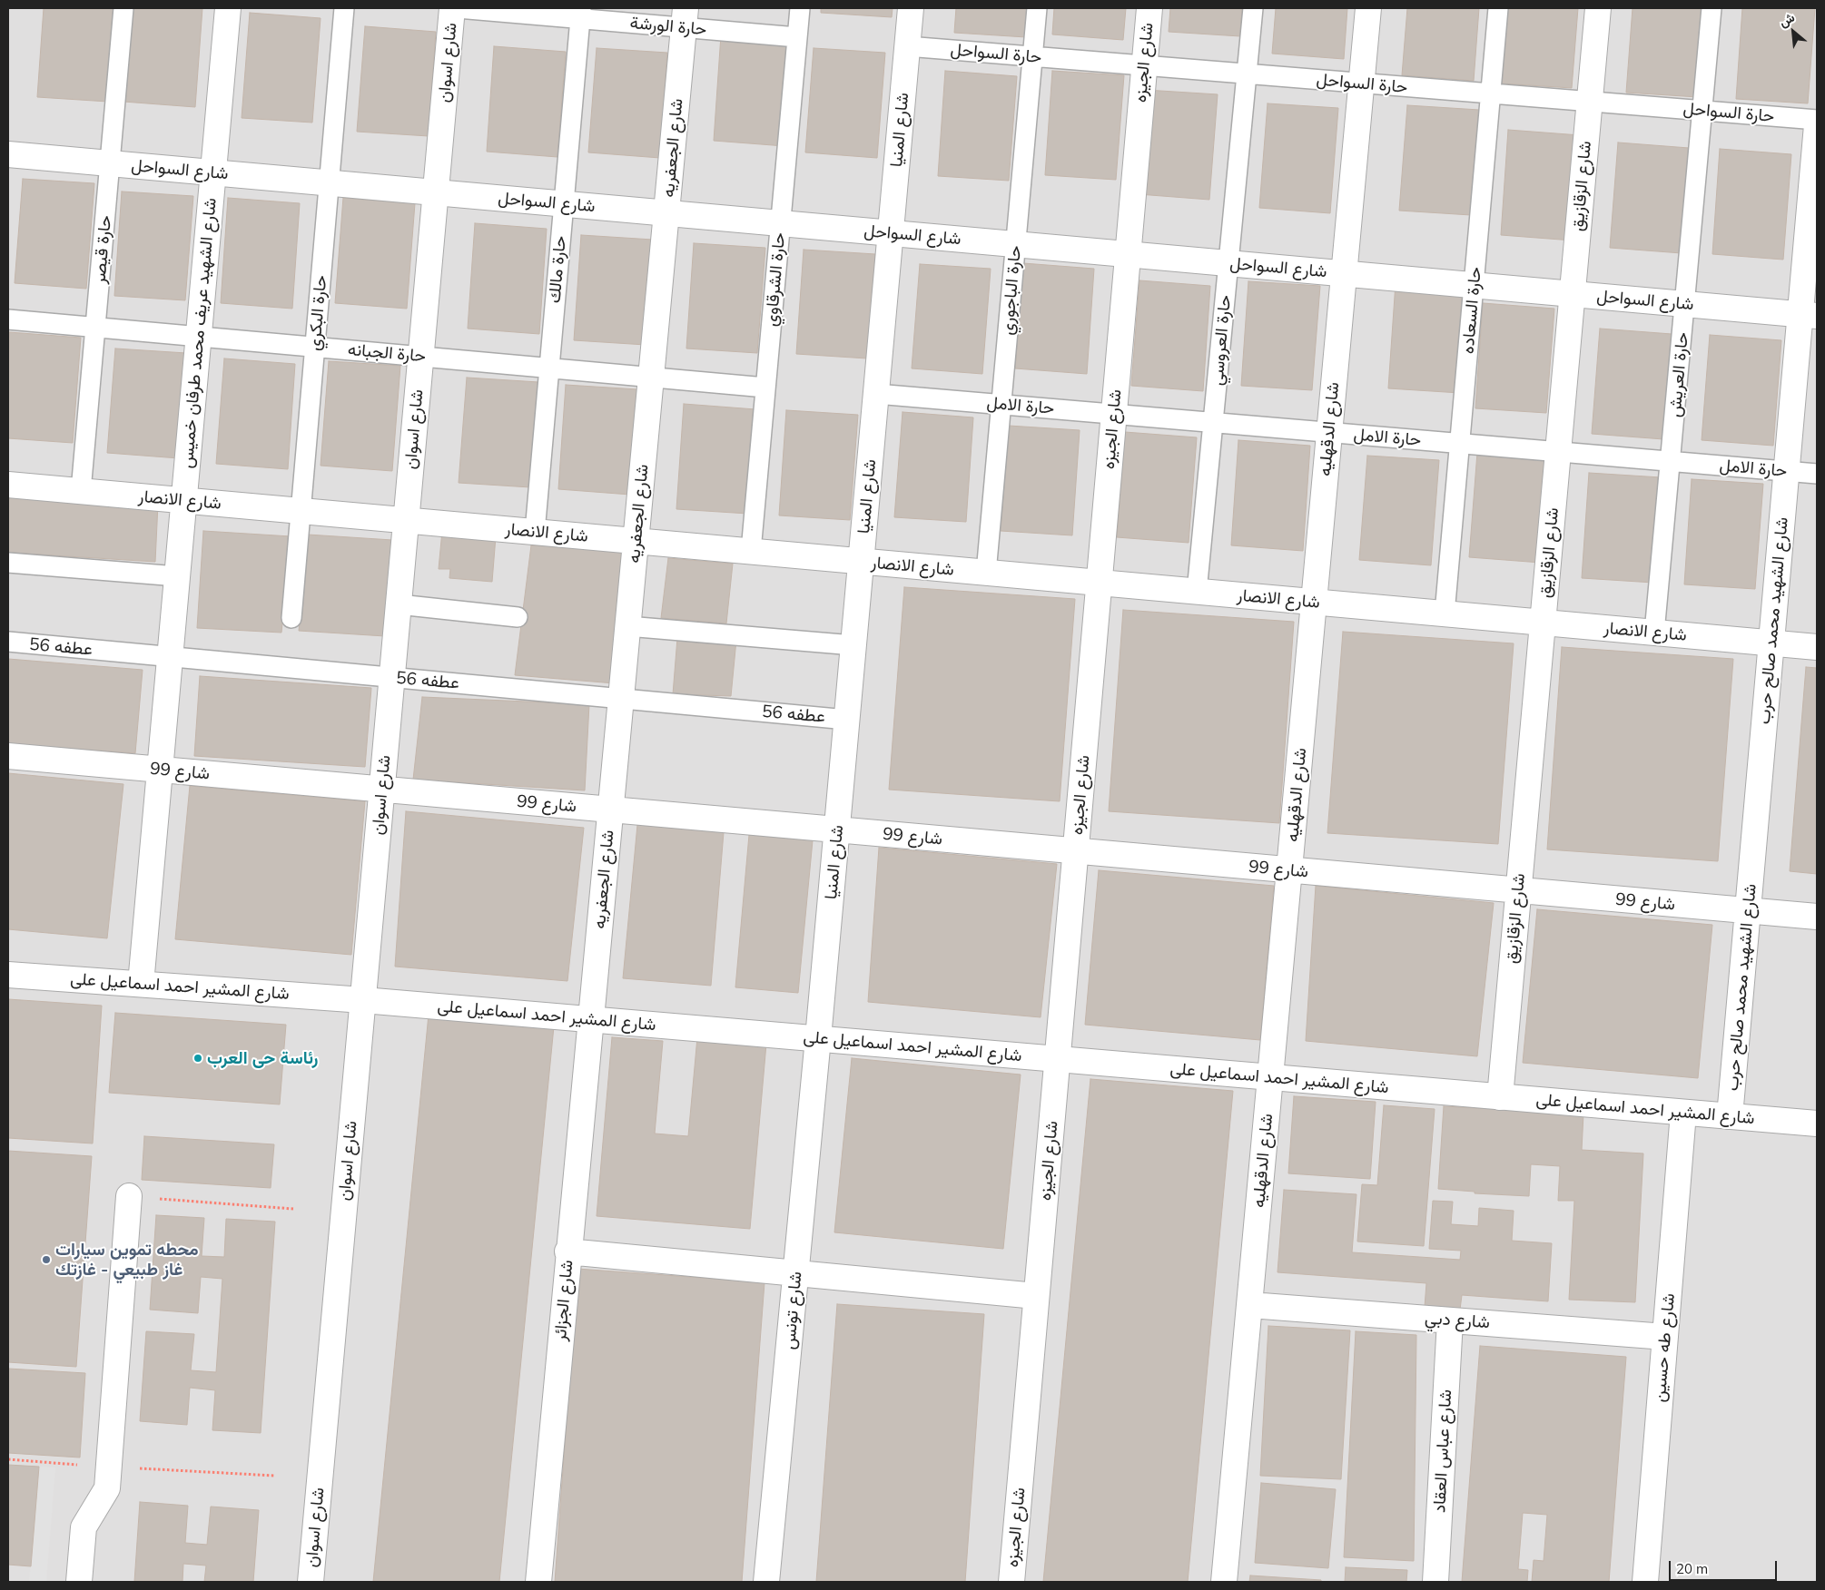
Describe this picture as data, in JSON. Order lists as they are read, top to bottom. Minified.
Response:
{"streets":{"street":["شارع اسوان","شارع الجيزه","شارع المنيا","شارع الجعفريه","شارع السواحل","شارع الزقازيق","شارع الشهيد عريف محمد طرفان خميس","شارع الدقهليه","شارع الانصار","شارع الشهيد محمد صالح حرب","شارع 99","شارع المشير احمد اسماعيل على","شارع الجزائر","شارع تونس","شارع دبي","شارع طه حسين","شارع عباس العقاد"],"lane":["حارة الورشة","حارة السواحل","حارة قيصر","حارة مالك","حارة الشرقاوي","حارة الباجوري","حارة السعاده","حارة البكري","حارة العروسي","حارة الجبانه","حارة العريش","حارة الامل","عطفه 56"]},"crossings":[["حارة الورشة","شارع الجعفريه"],["حارة الورشة","حارة مالك"],["حارة الورشة","حارة الشرقاوي"],["حارة السواحل","شارع الجيزه"],["حارة السواحل","شارع المنيا"],["حارة السواحل","شارع الزقازيق"],["حارة السواحل","حارة الباجوري"],["حارة السواحل","حارة السعاده"],["حارة السواحل","حارة العروسي"],["حارة السواحل","حارة العريش"],["حارة السواحل","شارع الدقهليه"],["شارع اسوان","شارع السواحل"],["شارع اسوان","حارة الجبانه"],["شارع اسوان","شارع الانصار"],["شارع اسوان","عطفه 56"],["شارع اسوان","شارع 99"],["شارع اسوان","شارع المشير احمد اسماعيل على"],["شارع الجيزه","شارع السواحل"],["شارع الجيزه","حارة الامل"],["شارع الجيزه","شارع الانصار"],["شارع الجيزه","شارع 99"],["شارع الجيزه","شارع المشير احمد اسماعيل على"],["شارع المنيا","شارع السواحل"],["شارع المنيا","حارة الامل"],["شارع المنيا","شارع الانصار"],["شارع المنيا","عطفه 56"],["شارع المنيا","شارع 99"],["شارع المنيا","شارع المشير احمد اسماعيل على"],["شارع المنيا","شارع تونس"],["شارع الجعفريه","شارع السواحل"],["شارع الجعفريه","حارة الجبانه"],["شارع الجعفريه","شارع الانصار"],["شارع الجعفريه","عطفه 56"],["شارع الجعفريه","شارع 99"],["شارع الجعفريه","شارع المشير احمد اسماعيل على"],["شارع الجعفريه","شارع الجزائر"],["شارع السواحل","شارع الزقازيق"],["شارع السواحل","حارة قيصر"],["شارع السواحل","حارة مالك"],["شارع السواحل","حارة الشرقاوي"],["شارع السواحل","حارة الباجوري"],["شارع السواحل","حارة السعاده"],["شارع السواحل","حارة البكري"],["شارع السواحل","شارع الشهيد عريف محمد طرفان خميس"],["شارع السواحل","حارة العروسي"],["شارع السواحل","حارة العريش"],["شارع السواحل","شارع الدقهليه"],["شارع السواحل","شارع الشهيد محمد صالح حرب"],["شارع الزقازيق","حارة الامل"],["شارع الزقازيق","شارع الانصار"],["شارع الزقازيق","شارع 99"],["شارع الزقازيق","شارع المشير احمد اسماعيل على"],["حارة قيصر","حارة الجبانه"],["حارة قيصر","شارع الانصار"],["حارة مالك","حارة الجبانه"],["حارة مالك","شارع الانصار"],["حارة الشرقاوي","حارة الجبانه"],["حارة الشرقاوي","شارع الانصار"],["حارة الباجوري","حارة الامل"],["حارة الباجوري","شارع الانصار"],["حارة السعاده","حارة الامل"],["حارة السعاده","شارع الانصار"],["حارة البكري","حارة الجبانه"],["حارة البكري","شارع الانصار"],["شارع الشهيد عريف محمد طرفان خميس","حارة الجبانه"],["شارع الشهيد عريف محمد طرفان خميس","شارع الانصار"],["شارع الشهيد عريف محمد طرفان خميس","عطفه 56"],["شارع الشهيد عريف محمد طرفان خميس","شارع 99"],["شارع الشهيد عريف محمد طرفان خميس","شارع المشير احمد اسماعيل على"],["حارة العروسي","حارة الامل"],["حارة العروسي","شارع الانصار"],["حارة العريش","حارة الامل"],["حارة العريش","شارع الانصار"],["حارة الامل","شارع الدقهليه"],["حارة الامل","شارع الشهيد محمد صالح حرب"],["شارع الدقهليه","شارع الانصار"],["شارع الدقهليه","شارع 99"],["شارع الدقهليه","شارع المشير احمد اسماعيل على"],["شارع الدقهليه","شارع دبي"],["شارع الانصار","شارع الشهيد محمد صالح حرب"],["شارع الشهيد محمد صالح حرب","شارع 99"],["شارع الشهيد محمد صالح حرب","شارع المشير احمد اسماعيل على"],["شارع المشير احمد اسماعيل على","شارع الجزائر"],["شارع المشير احمد اسماعيل على","شارع تونس"],["شارع المشير احمد اسماعيل على","شارع طه حسين"],["شارع دبي","شارع طه حسين"],["شارع دبي","شارع عباس العقاد"]],"places":["رئاسة حى العرب","محطه تموين سيارات غاز طبيعي - غازتك"],"scale_bar":"20 m","north":"top left"}
